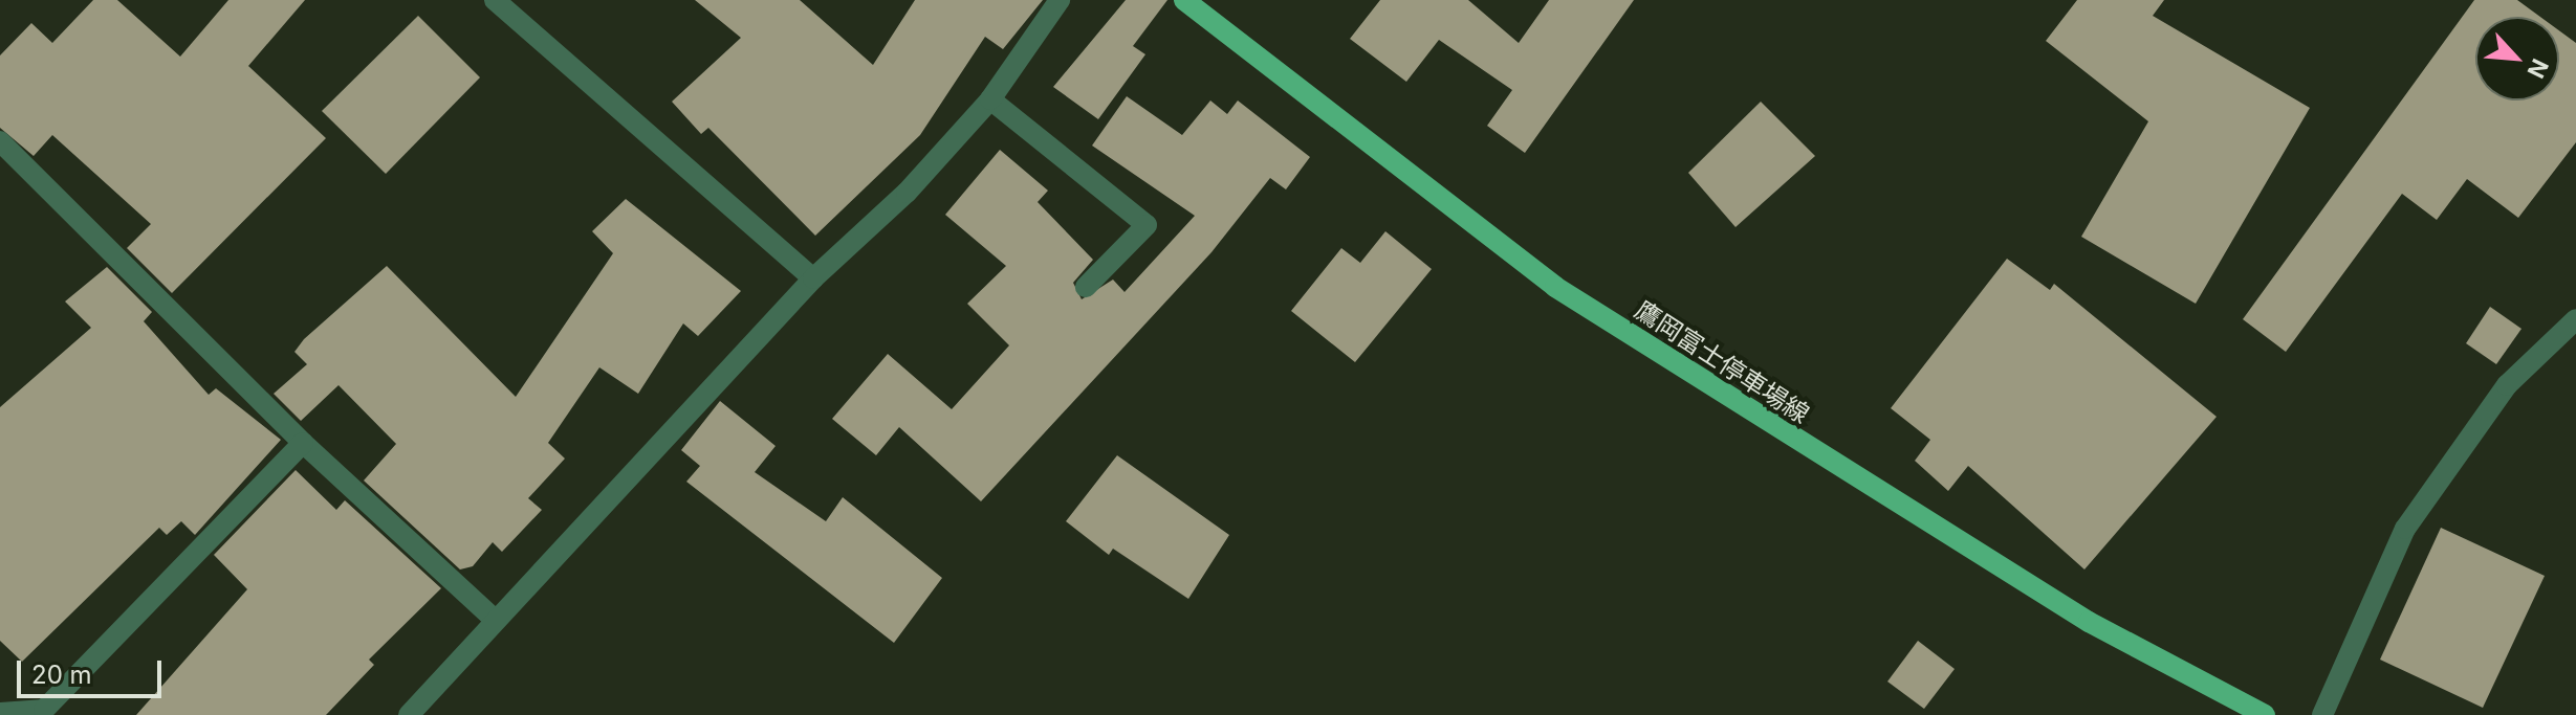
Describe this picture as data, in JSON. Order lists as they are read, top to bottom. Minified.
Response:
{"streets":{"main road":["鷹岡富士停車場線"]},"scale_bar":"20 m","north":"bottom right"}
